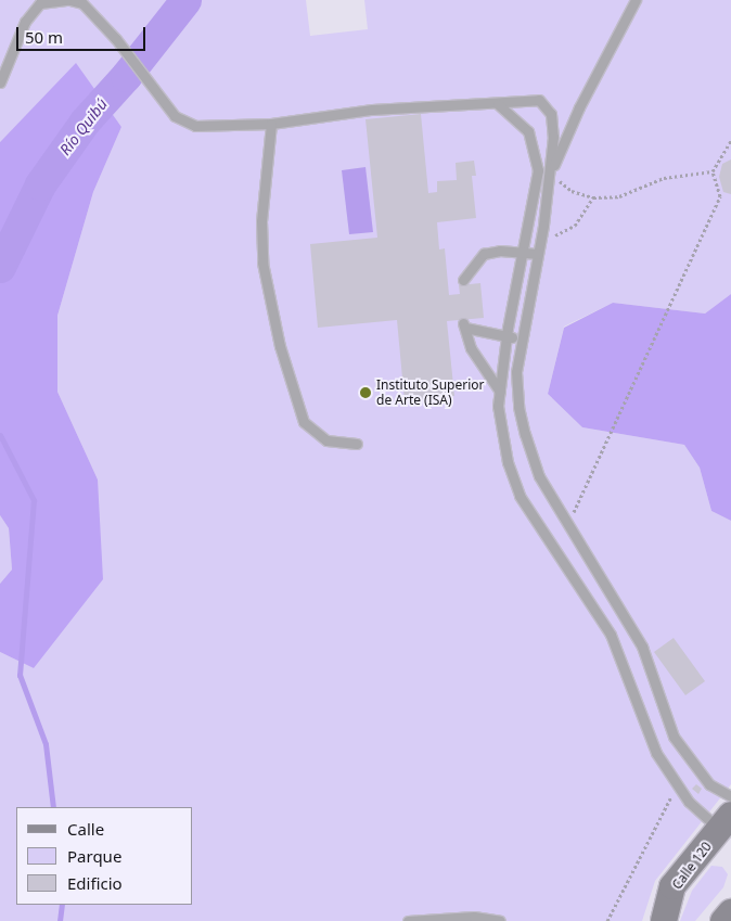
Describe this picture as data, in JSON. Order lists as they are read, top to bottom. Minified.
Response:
{"streets":{"main road":["Calle 120"]},"water":["Río Quibú"],"places":["Instituto Superior de Arte (ISA)"],"legend":["Calle","Parque","Edificio"],"scale_bar":"50 m"}
